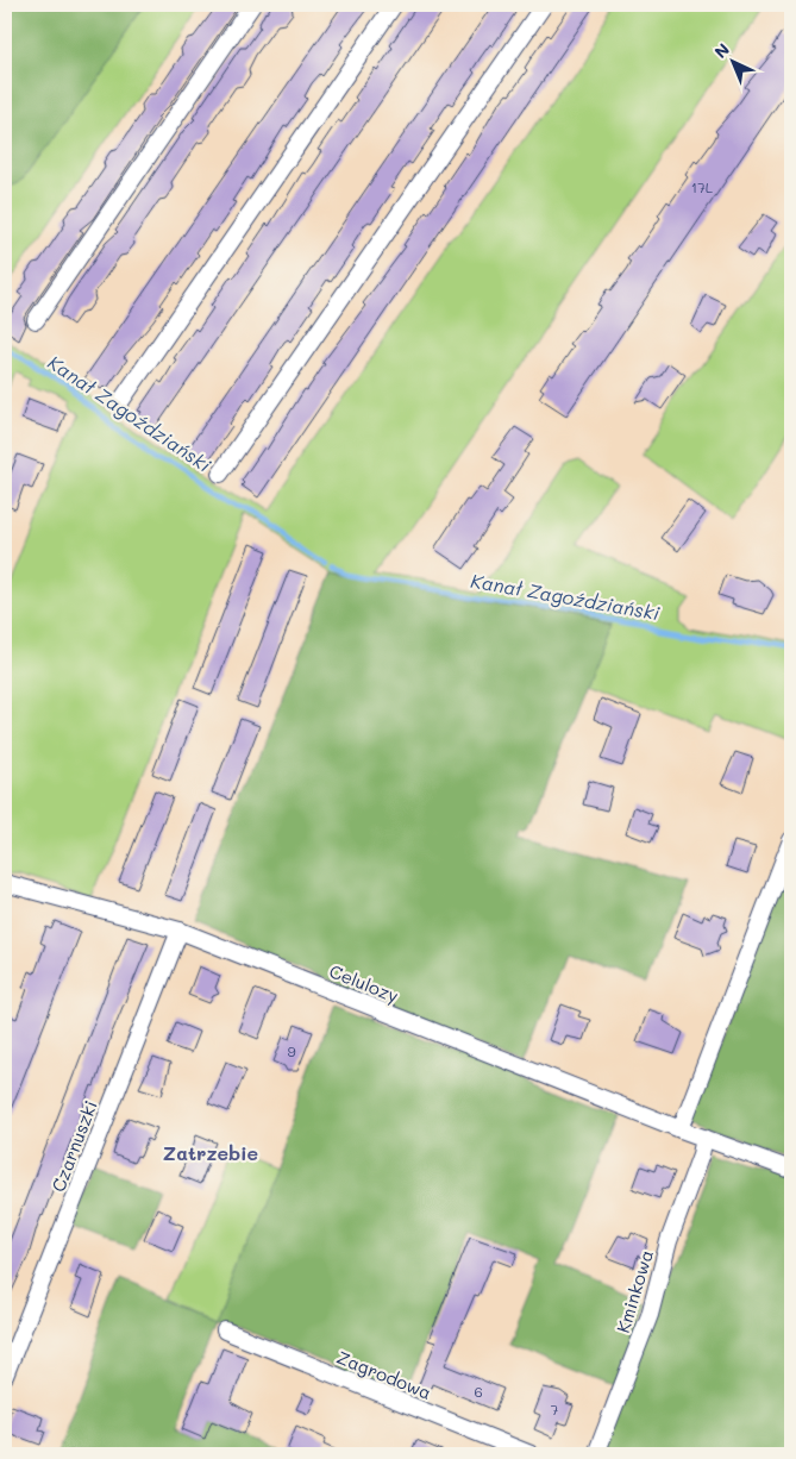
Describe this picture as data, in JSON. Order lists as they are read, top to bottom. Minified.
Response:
{"streets":{"street":["Celulozy","Czarnuszki","Kminkowa","Zagrodowa"]},"crossings":[["Celulozy","Czarnuszki"],["Celulozy","Kminkowa"]],"districts":["Zatrzebie"],"water":["Kanał Zagoździański"],"house_numbers":["17L","9","6","7"],"north":"top left"}
